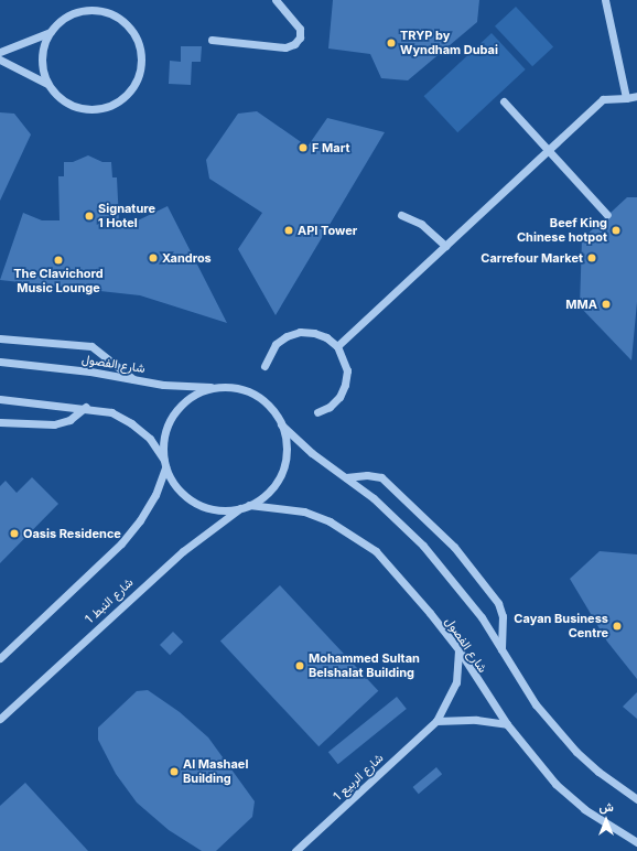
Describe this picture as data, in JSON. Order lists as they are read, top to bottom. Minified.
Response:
{"streets":{"street":["شارع الفصول","شارع النبط 1","شارع الربيع 1"]},"crossings":[["شارع الفصول","شارع النبط 1"],["شارع الفصول","شارع الربيع 1"]],"places":["TRYP by Wyndham Dubai","F Mart","Signature 1 Hotel","API Tower","Beef King Chinese hotpot","Xandros","Carrefour Market","The Clavichord Music Lounge","MMA","Oasis Residence","Cayan Business Centre","Mohammed Sultan Belshalat Building","Al Mashael Building"],"north":"top"}
